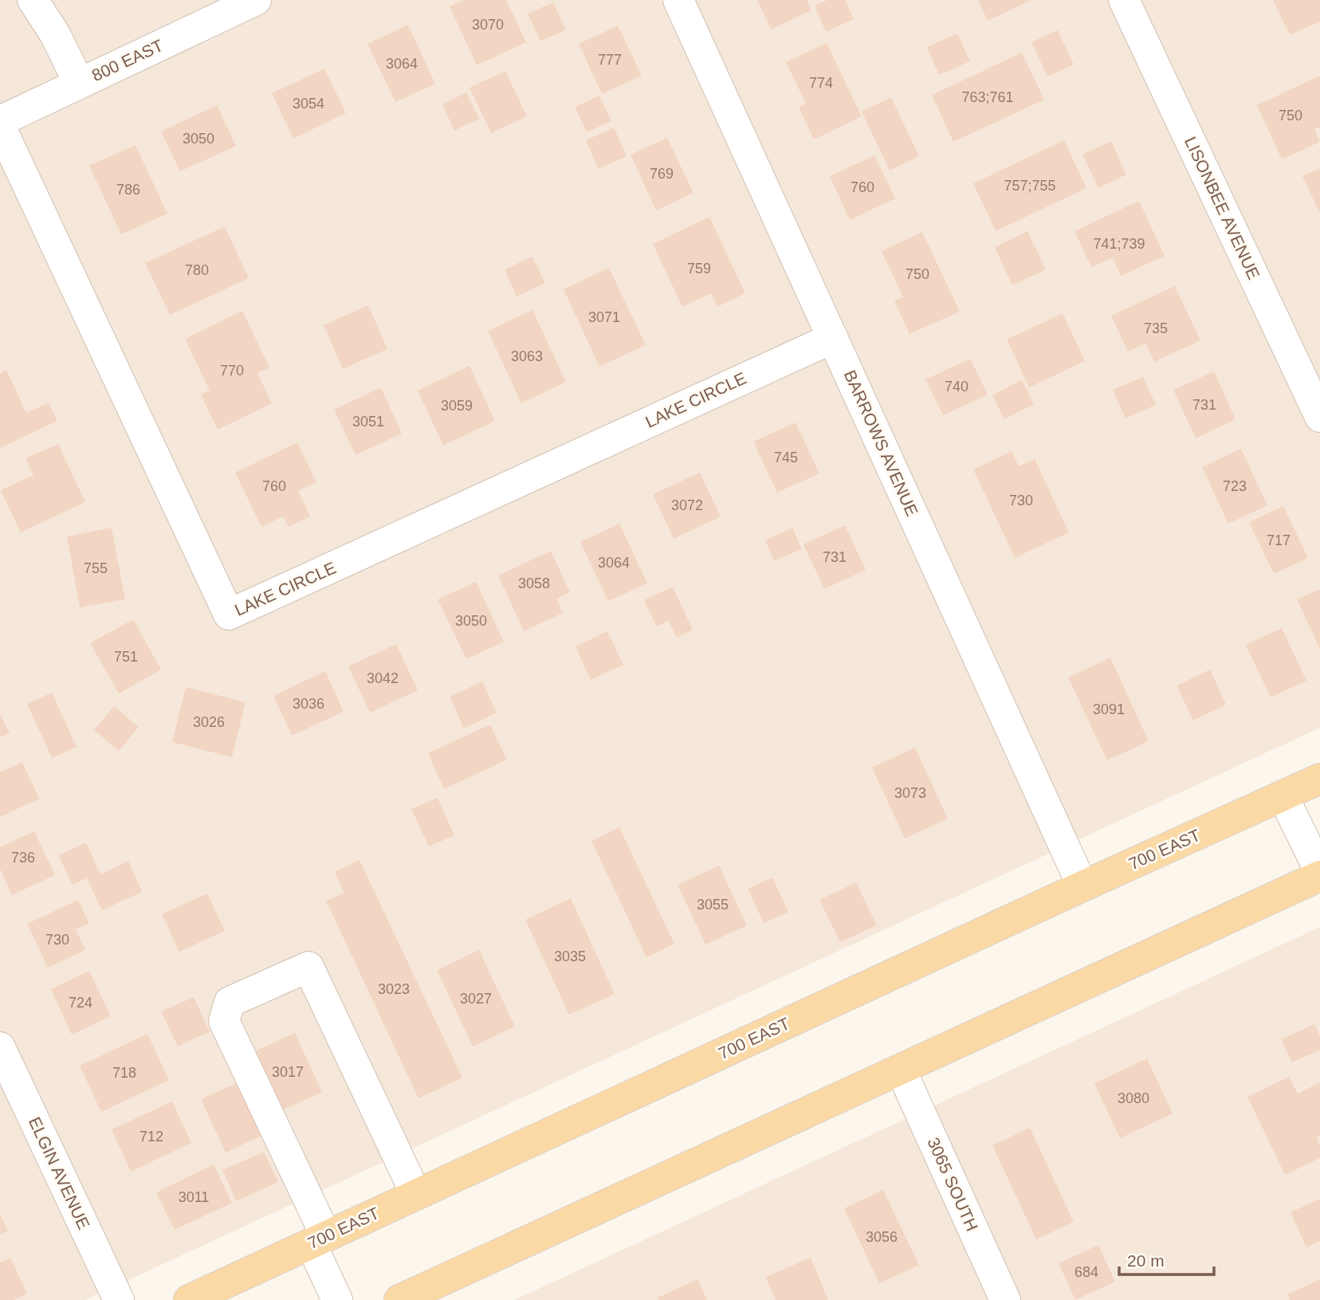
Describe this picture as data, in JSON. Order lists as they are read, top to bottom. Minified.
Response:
{"streets":{"main road":["700 EAST"],"street":["800 EAST","LISONBEE AVENUE","LAKE CIRCLE","BARROWS AVENUE","ELGIN AVENUE","3065 SOUTH"]},"crossings":[["LAKE CIRCLE","BARROWS AVENUE"],["BARROWS AVENUE","700 EAST"]],"house_numbers":["3070","777","3064","774","763;761","3054","750","3050","769","757;755","760","786","741;739","759","780","750","3071","735","3063","770","740","731","3059","3051","745","760","723","730","3072","717","731","3064","755","3058","3050","751","3042","3036","3091","3026","3073","736","3055","730","3035","3023","3027","724","3017","718","3080","712","3011","3056","684"],"scale_bar":"20 m"}
